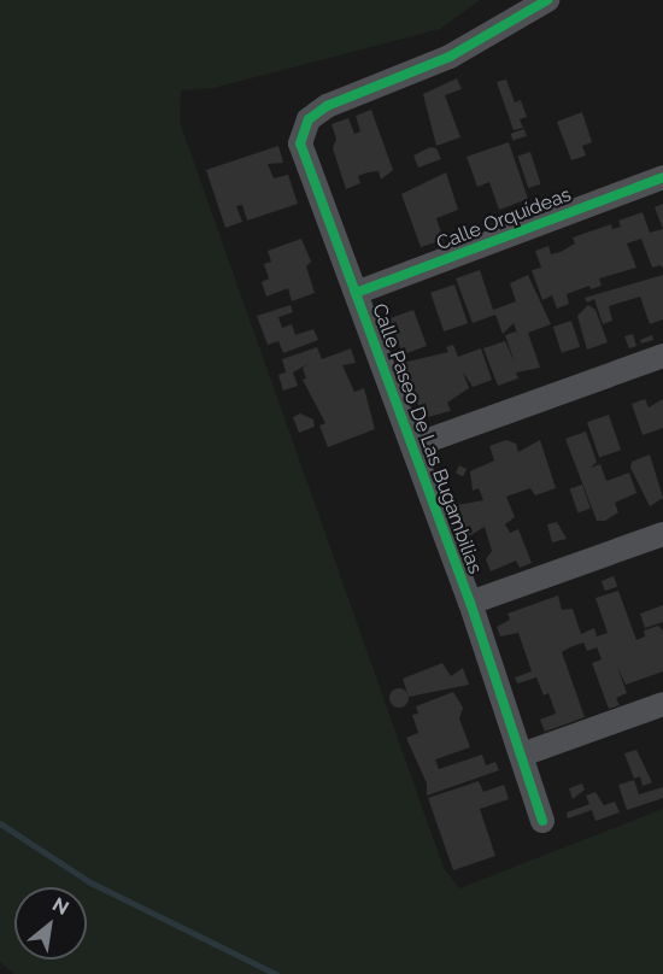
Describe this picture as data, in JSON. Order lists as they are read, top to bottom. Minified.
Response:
{"streets":{"street":["Calle Orquídeas","Calle Paseo De Las Bugambilias"]},"crossings":[["Calle Orquídeas","Calle Paseo De Las Bugambilias"]],"north":"top right"}
